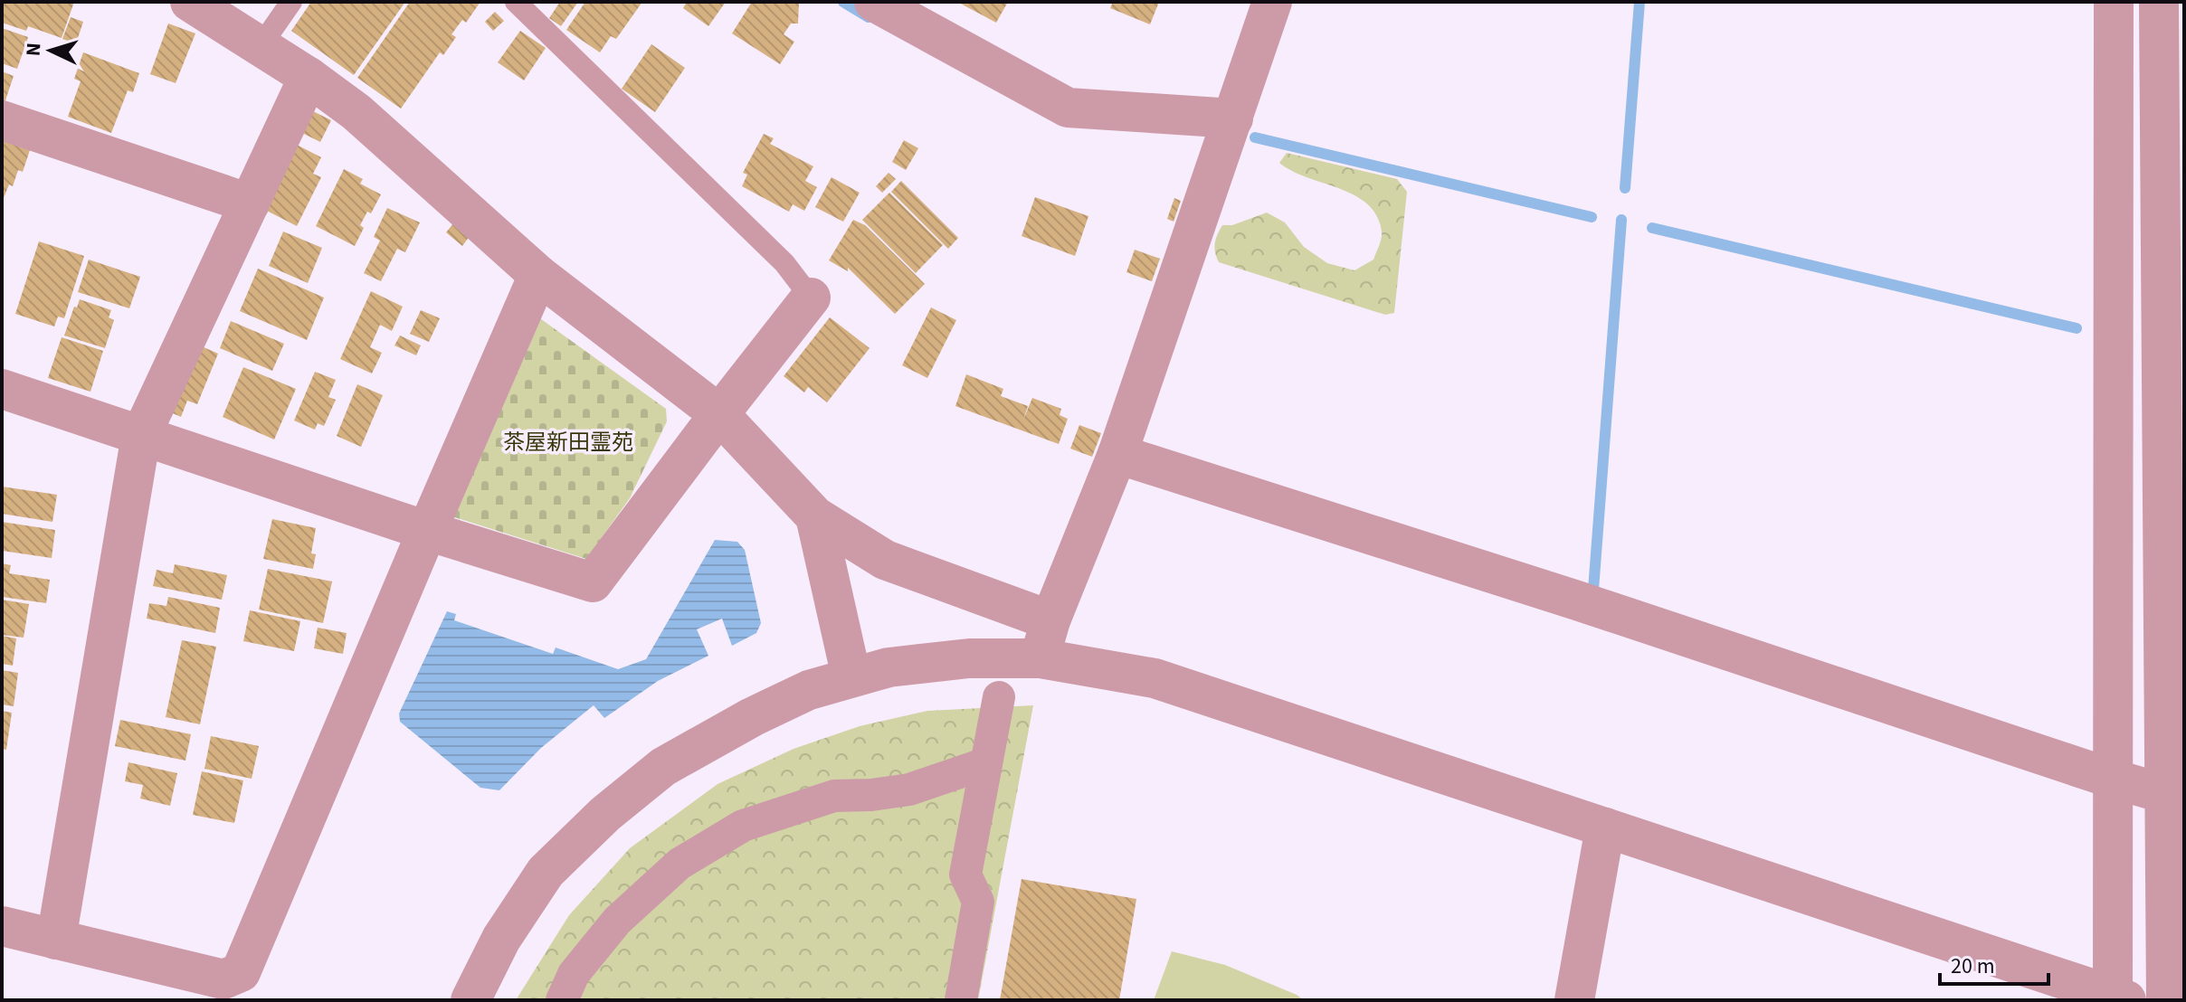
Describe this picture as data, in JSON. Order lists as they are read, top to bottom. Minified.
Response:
{"parks":["茶屋新田霊苑"],"scale_bar":"20 m","north":"left"}
